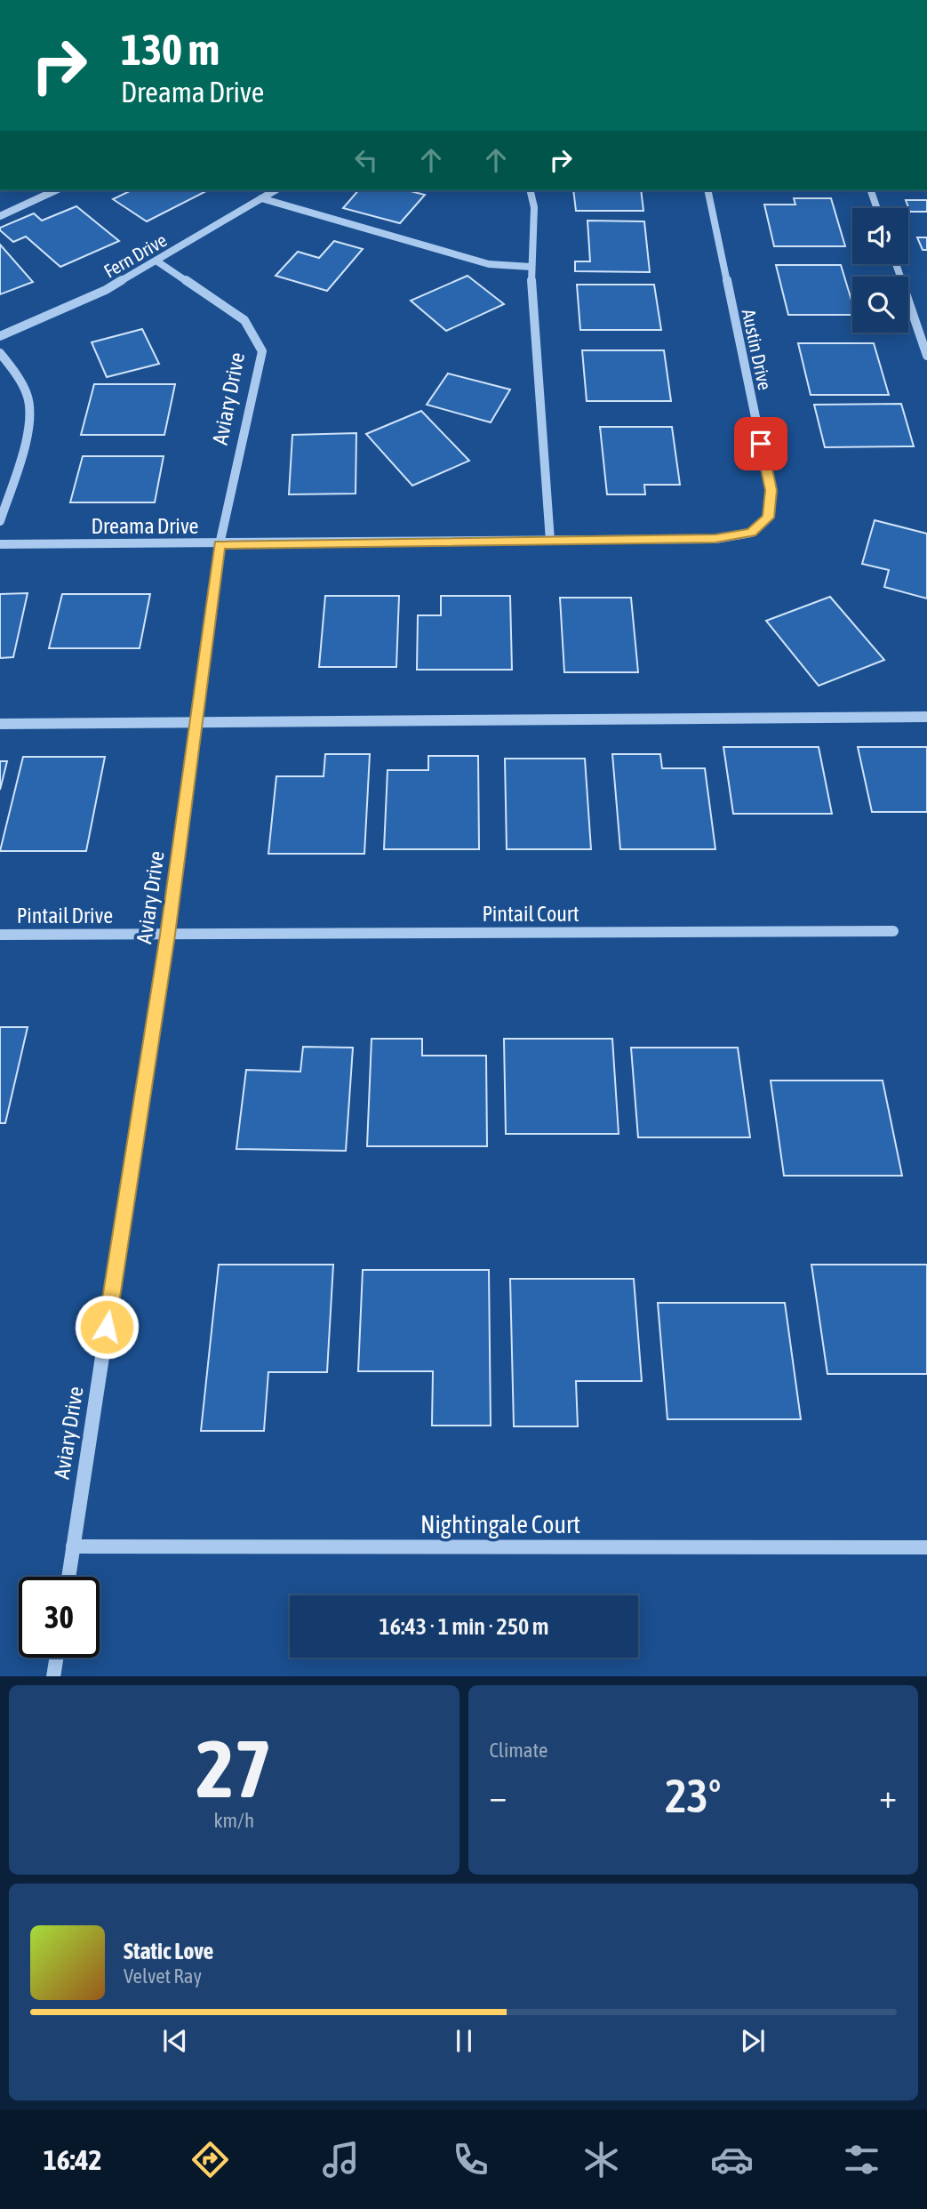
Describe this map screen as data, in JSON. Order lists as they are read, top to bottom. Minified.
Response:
{"streets":{"street":["Fern Drive","Austin Drive","Aviary Drive","Dreama Drive","Pintail Court","Pintail Drive","Nightingale Court"]},"crossings":[["Fern Drive","Aviary Drive"],["Austin Drive","Dreama Drive"],["Aviary Drive","Dreama Drive"],["Aviary Drive","Pintail Court"],["Aviary Drive","Pintail Drive"],["Aviary Drive","Nightingale Court"],["Pintail Court","Pintail Drive"]],"page":{"turn":["130 m","Dreama Drive"],"limit":"30","trip":"16:43 · 1 min · 250 m","tile":[["27","km/h"],"Climate"],"heat":["−","23°","+"],"song":["Static Love","Velvet Ray"],"tabs":"16:42"}}
